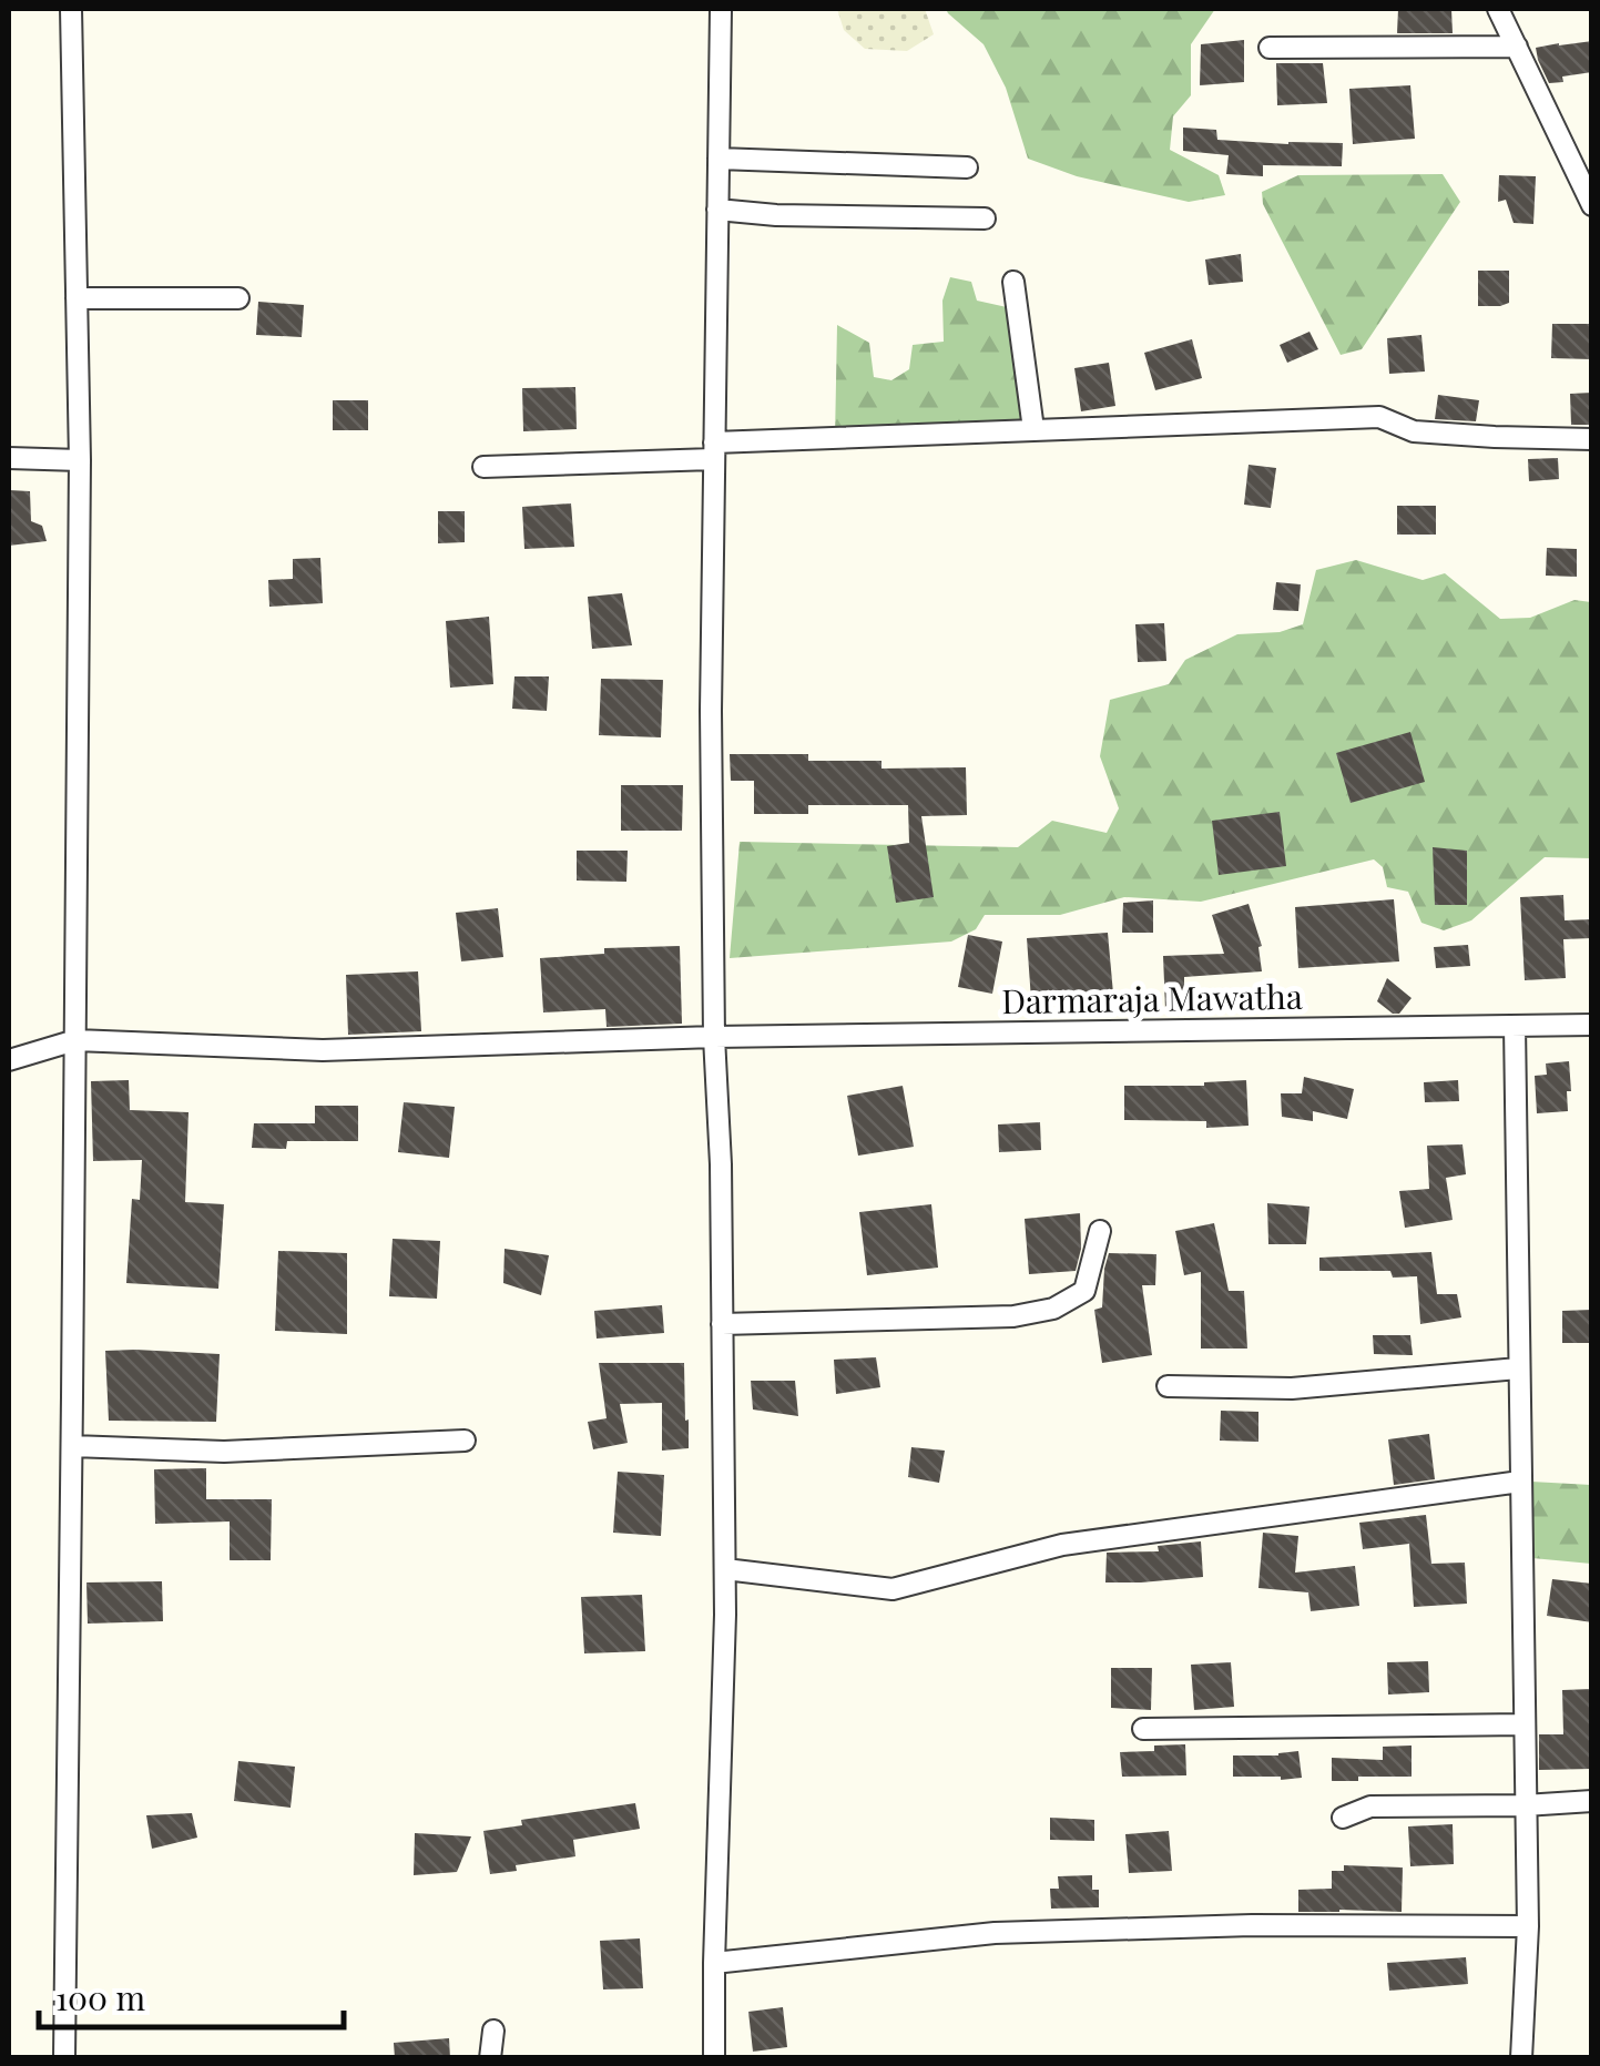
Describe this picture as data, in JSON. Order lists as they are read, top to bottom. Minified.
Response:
{"streets":{"street":["Darmaraja Mawatha"]},"scale_bar":"100 m"}
